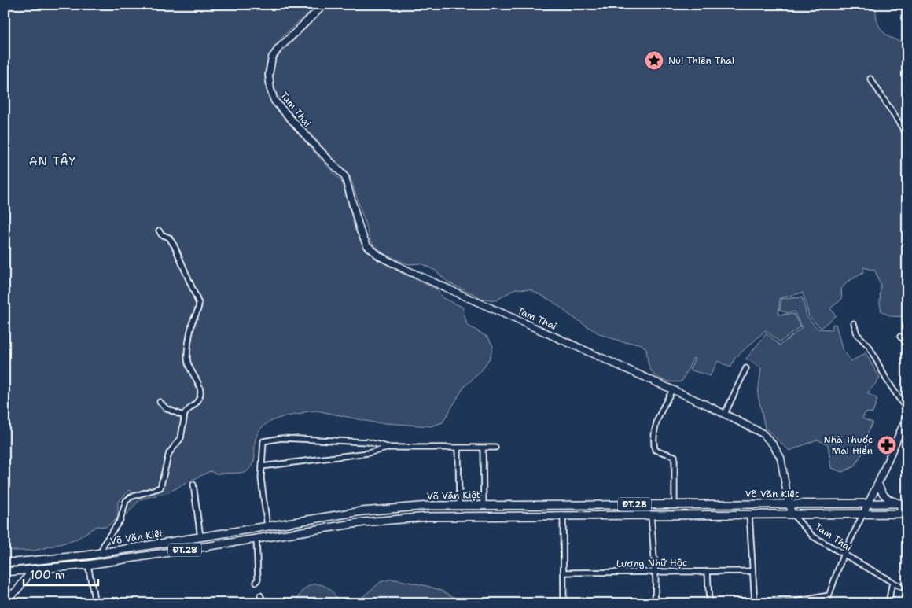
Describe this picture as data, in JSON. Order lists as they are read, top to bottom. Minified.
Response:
{"streets":{"main road":["Võ Văn Kiệt","ĐT.28"],"street":["Tam Thai","Lương Nhữ Hộc"]},"crossings":[["Tam Thai","Võ Văn Kiệt"]],"districts":["AN TÂY"],"places":{"place":["Núi Thiên Thai"],"pharmacy":["Nhà Thuốc Mai Hiền"]},"scale_bar":"100 m"}
